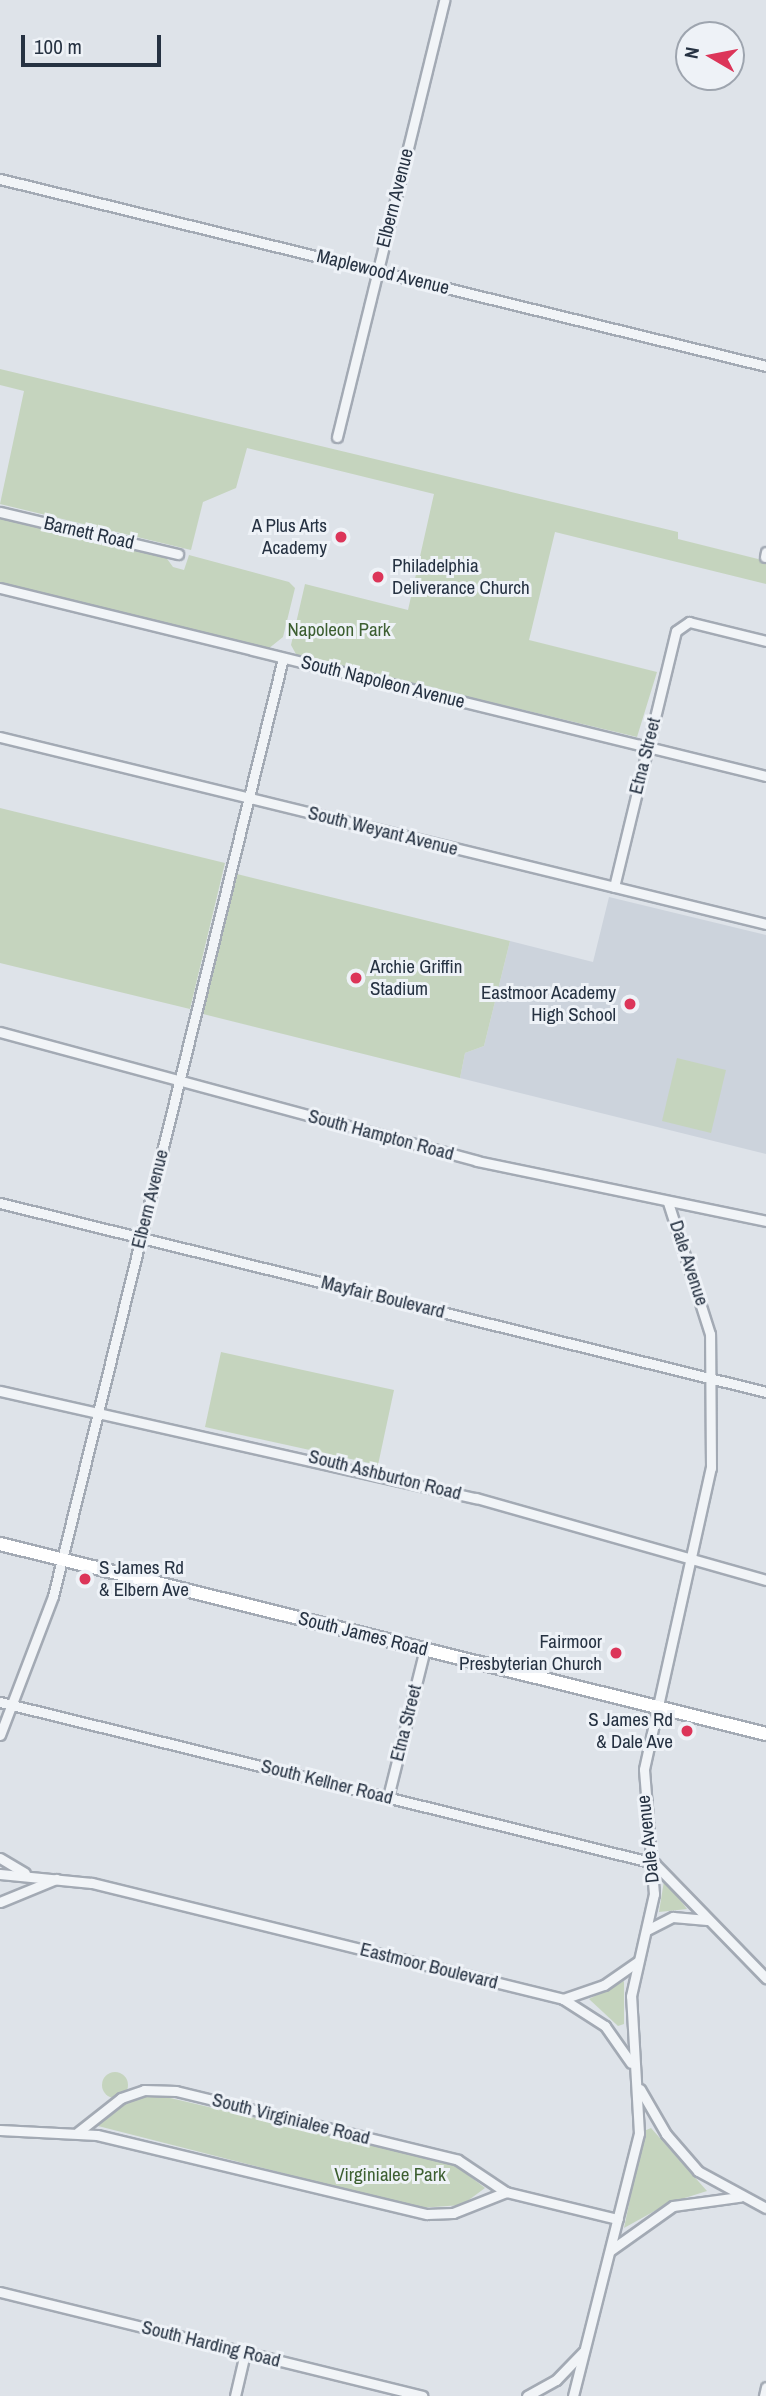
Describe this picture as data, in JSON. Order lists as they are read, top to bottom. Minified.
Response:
{"streets":{"main road":["South James Road"],"street":["Elbern Avenue","Maplewood Avenue","Barnett Road","South Napoleon Avenue","Etna Street","South Weyant Avenue","South Hampton Road","Dale Avenue","Mayfair Boulevard","South Ashburton Road","South Kellner Road","Eastmoor Boulevard","South Virginialee Road","South Harding Road"]},"crossings":[["Elbern Avenue","Maplewood Avenue"],["Elbern Avenue","South Napoleon Avenue"],["Elbern Avenue","South Weyant Avenue"],["Elbern Avenue","South Hampton Road"],["Elbern Avenue","Mayfair Boulevard"],["Elbern Avenue","South Ashburton Road"],["Elbern Avenue","South James Road"],["Elbern Avenue","South Kellner Road"],["South Napoleon Avenue","Etna Street"],["Etna Street","South Weyant Avenue"],["Etna Street","South James Road"],["Etna Street","South Kellner Road"],["South Hampton Road","Dale Avenue"],["Dale Avenue","Mayfair Boulevard"],["Dale Avenue","South Ashburton Road"],["Dale Avenue","South James Road"],["Dale Avenue","South Kellner Road"],["Dale Avenue","Eastmoor Boulevard"],["Dale Avenue","South Virginialee Road"]],"parks":["Napoleon Park","Virginialee Park"],"places":["A Plus Arts Academy","Philadelphia Deliverance Church","Archie Griffin Stadium","Eastmoor Academy High School","S James Rd & Elbern Ave","Fairmoor Presbyterian Church","S James Rd & Dale Ave"],"scale_bar":"100 m","north":"left"}
